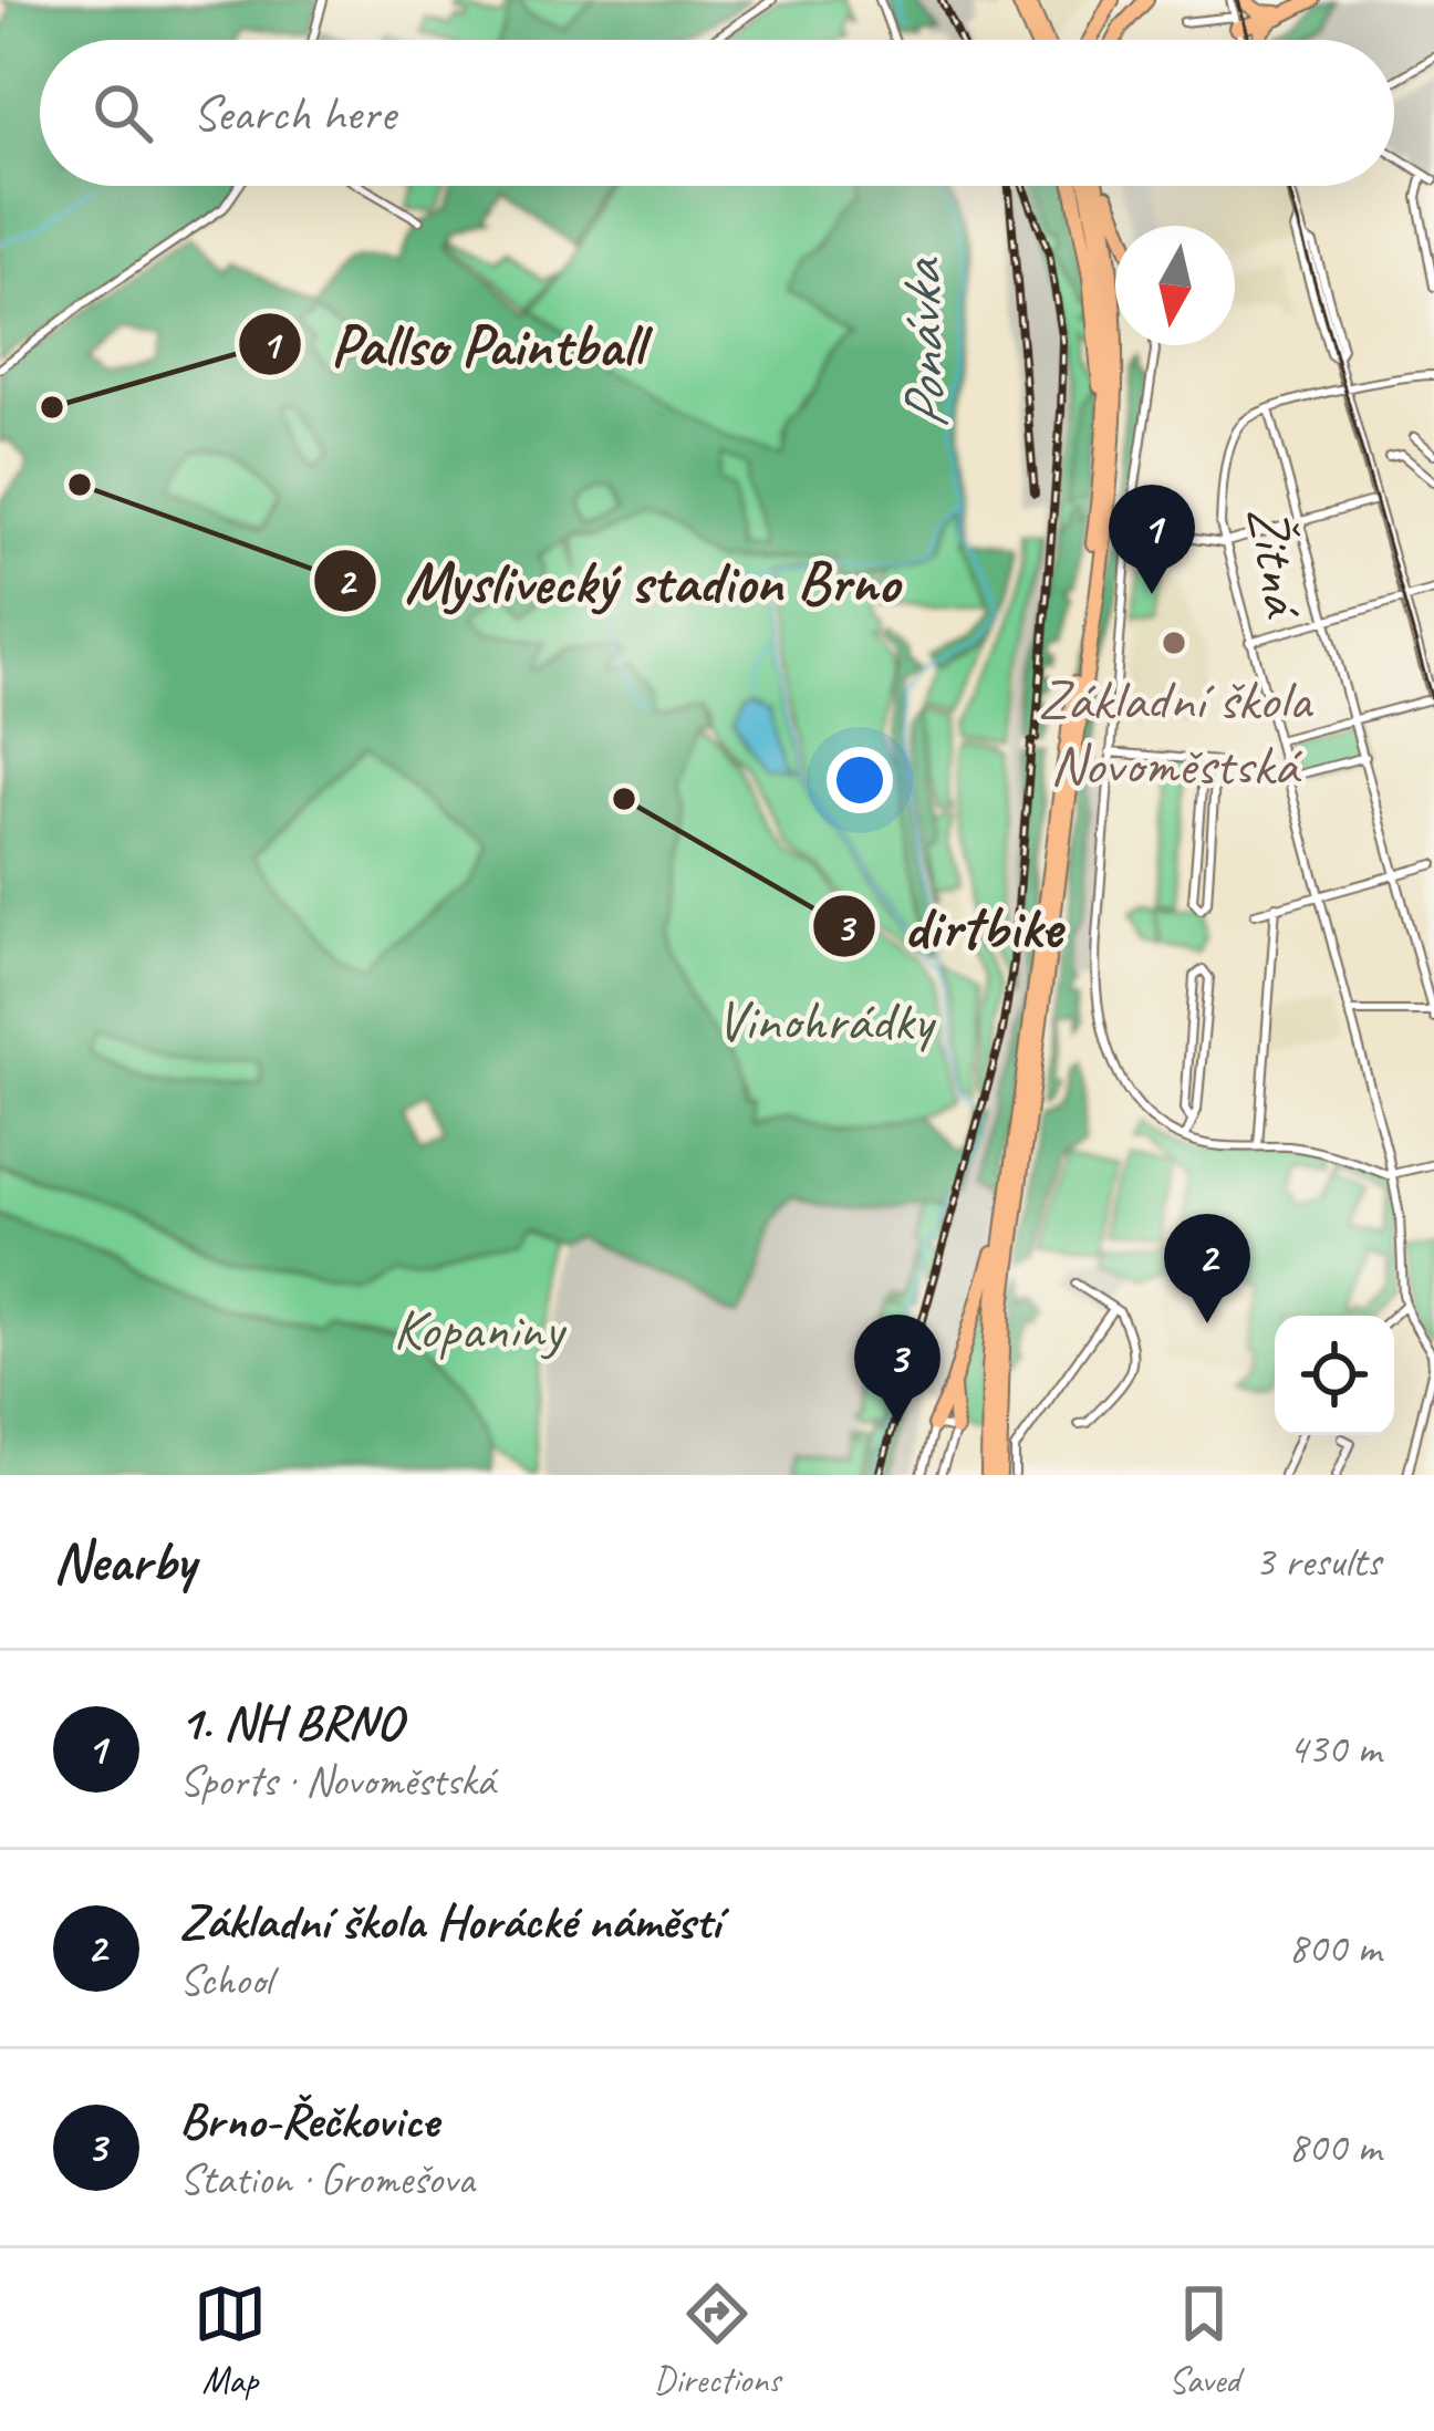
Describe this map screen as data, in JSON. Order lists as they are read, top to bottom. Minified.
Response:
{"streets":{"street":["Žitná"]},"water":["Ponávka"],"parks":["Vinohrádky","Kopaniny"],"places":["Pallso Paintball","Myslivecký stadion Brno","Základní škola Novoměstská","dirtbike"],"north":"bottom","page":{"search":"Search here","pins":["1","2","3"],"heading":["Nearby","3 results"],"list":[{"mark":"1","name":"1. NH BRNO","note":"Sports · Novoměstská","value":"430 m"},{"mark":"2","name":"Základní škola Horácké náměstí","note":"School","value":"800 m"},{"mark":"3","name":"Brno-Řečkovice","note":"Station · Gromešova","value":"800 m"}],"nav":["Map","Directions","Saved"]}}
